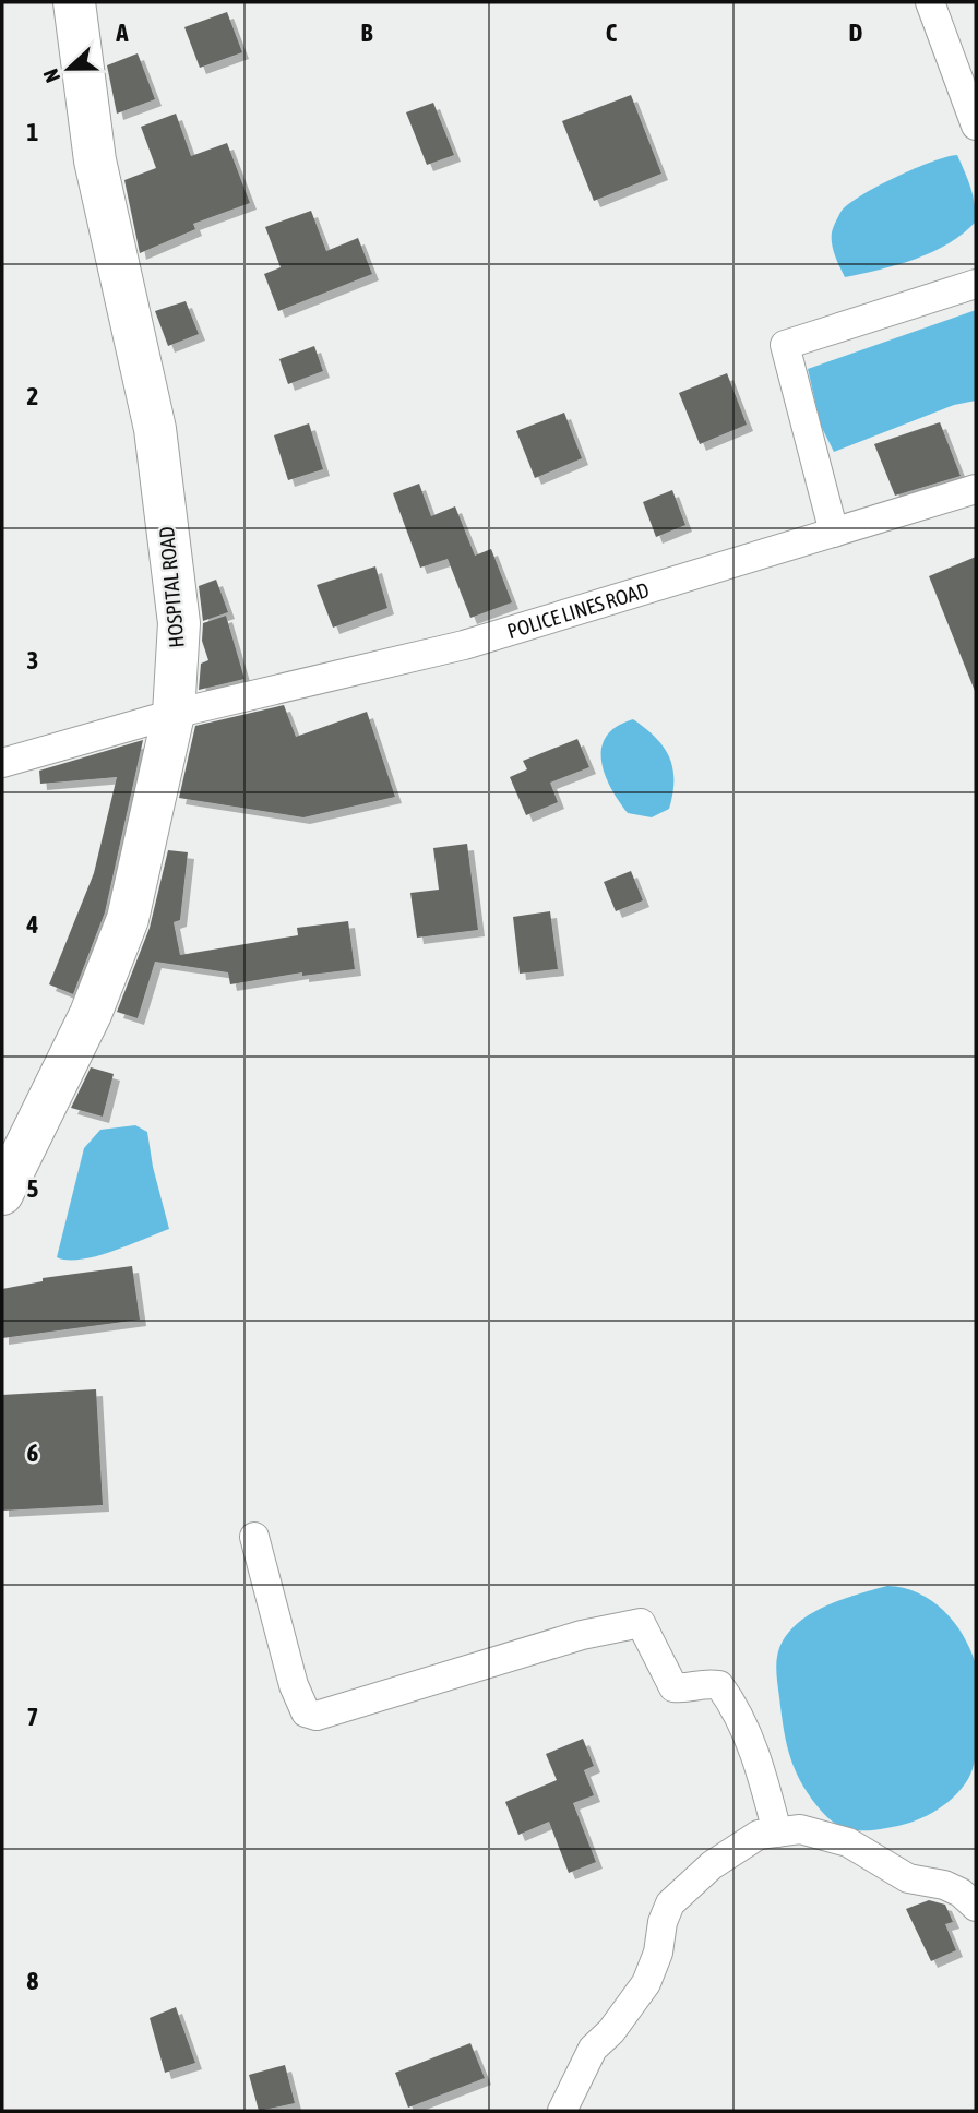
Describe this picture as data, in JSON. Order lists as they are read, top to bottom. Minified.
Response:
{"streets":{"street":["HOSPITAL ROAD","POLICE LINES ROAD"]},"crossings":[["HOSPITAL ROAD","POLICE LINES ROAD"]],"north":"left","grid":{"columns":["A","B","C","D"],"rows":["1","2","3","4","5","6","7","8"]}}
